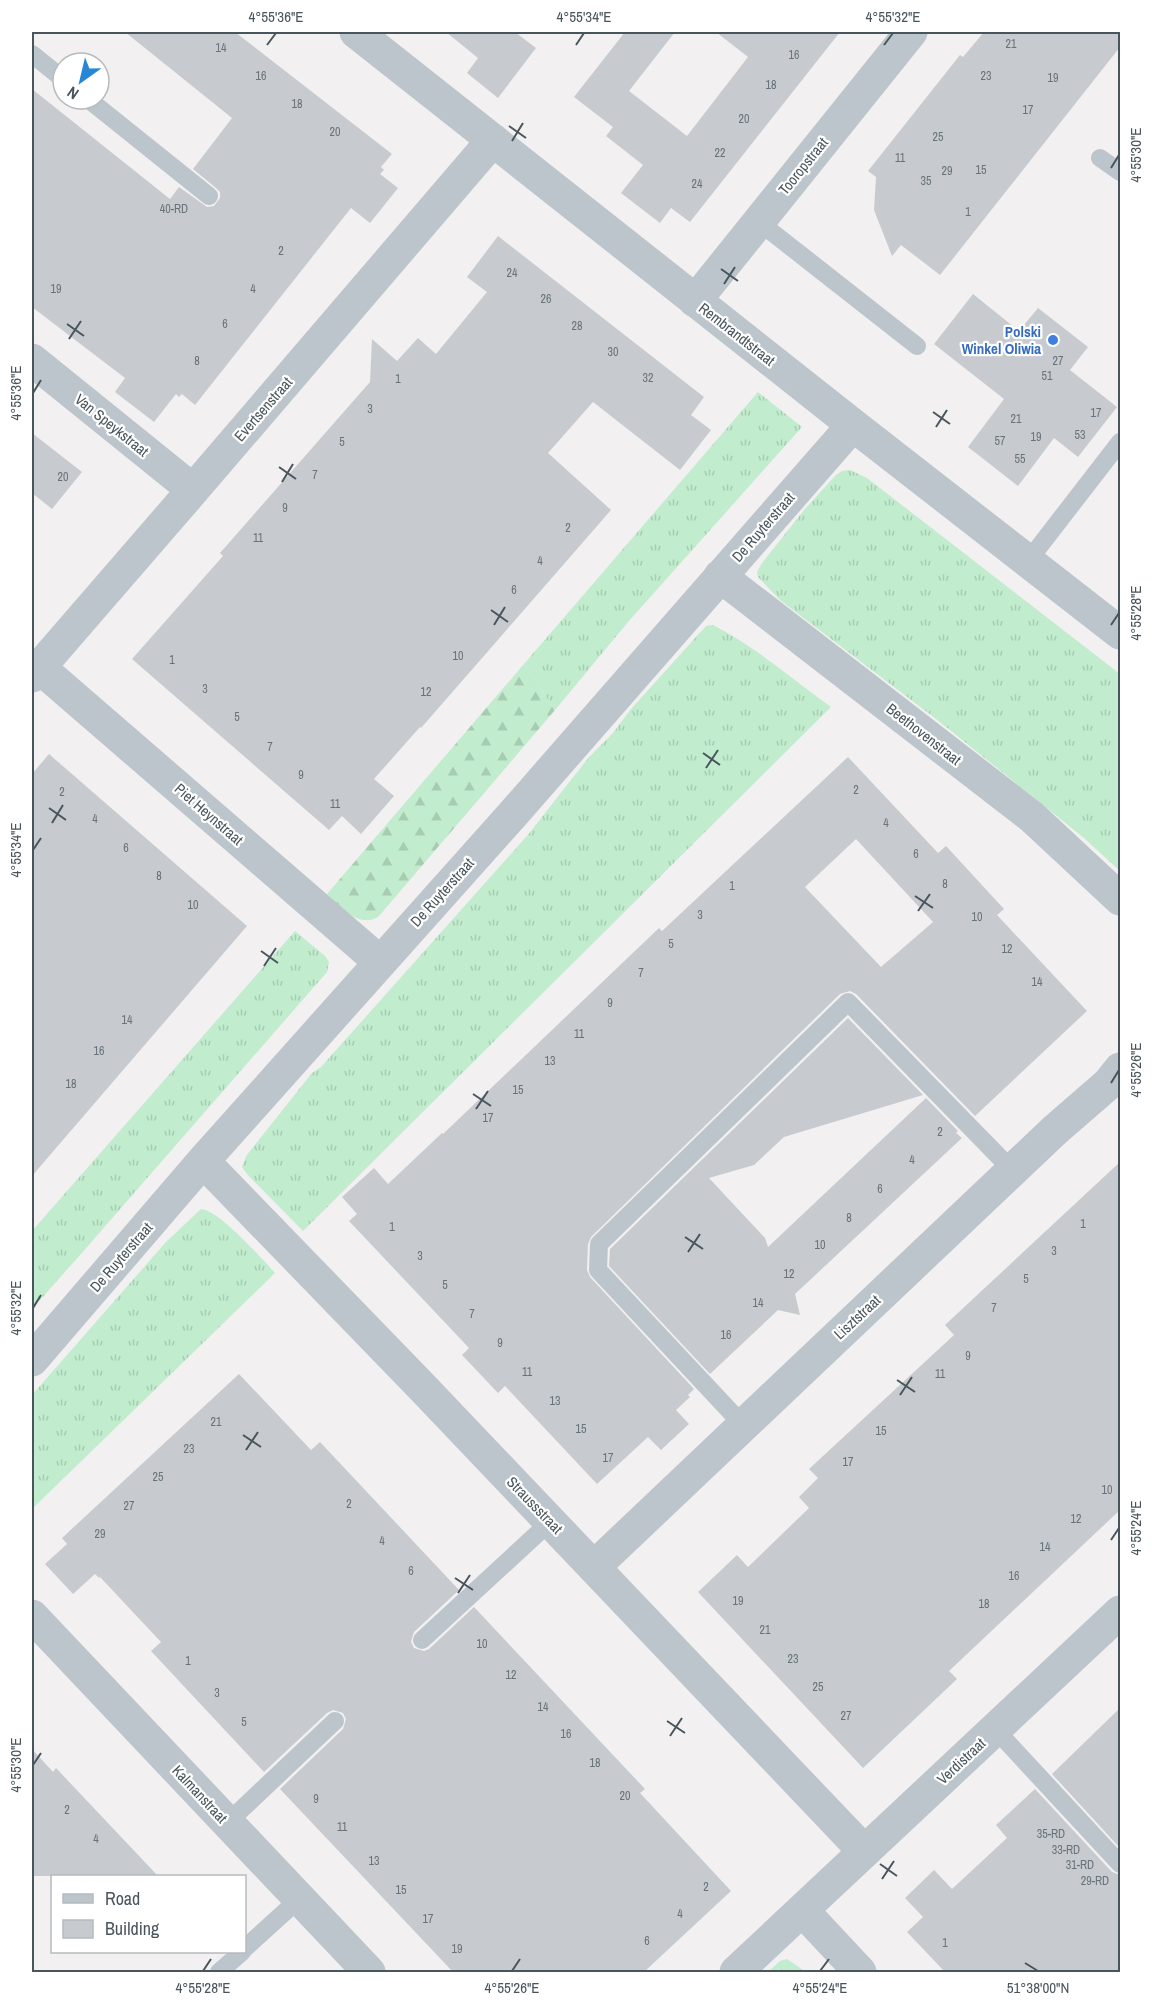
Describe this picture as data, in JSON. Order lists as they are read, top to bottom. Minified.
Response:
{"streets":{"street":["Tooropstraat","Rembrandtstraat","Evertsenstraat","Van Speykstraat","De Ruyterstraat","Beethovenstraat","Piet Heynstraat","Lisztstraat","Straussstraat","Verdistraat","Kalmanstraat"]},"crossings":[["Tooropstraat","Rembrandtstraat"],["Rembrandtstraat","Evertsenstraat"],["Rembrandtstraat","De Ruyterstraat"],["Evertsenstraat","Van Speykstraat"],["Evertsenstraat","Piet Heynstraat"],["De Ruyterstraat","Beethovenstraat"],["De Ruyterstraat","Piet Heynstraat"],["De Ruyterstraat","Straussstraat"],["Lisztstraat","Straussstraat"],["Straussstraat","Verdistraat"]],"places":["Polski Winkel Oliwia"],"house_numbers":["21","14","16","16","23","19","18","18","17","20","20","25","22","11","15","29","35","24","40-RD","1","2","24","19","4","26","6","28","30","8","27","51","32","1","3","17","21","53","19","57","5","55","7","20","9","2","11","4","6","10","1","3","12","5","7","9","2","2","11","4","4","6","6","8","8","1","10","3","10","5","12","7","14","9","14","11","16","13","18","15","17","2","4","6","8","1","1","10","3","3","12","5","5","14","7","7","16","9","9","11","11","13","21","15","15","23","17","17","25","10","2","27","12","29","4","14","6","16","19","18","21","10","23","1","12","25","3","14","27","5","16","18","20","9","2","11","35-RD","4","33-RD","13","31-RD","29-RD","2","15","4","17","6","1","19"],"legend":["Road","Building"],"north":"bottom left","coordinates":["4°55'36\"E","4°55'34\"E","4°55'32\"E","4°55'30\"E","4°55'28\"E","4°55'26\"E","4°55'24\"E","51°38'00\"N"]}
